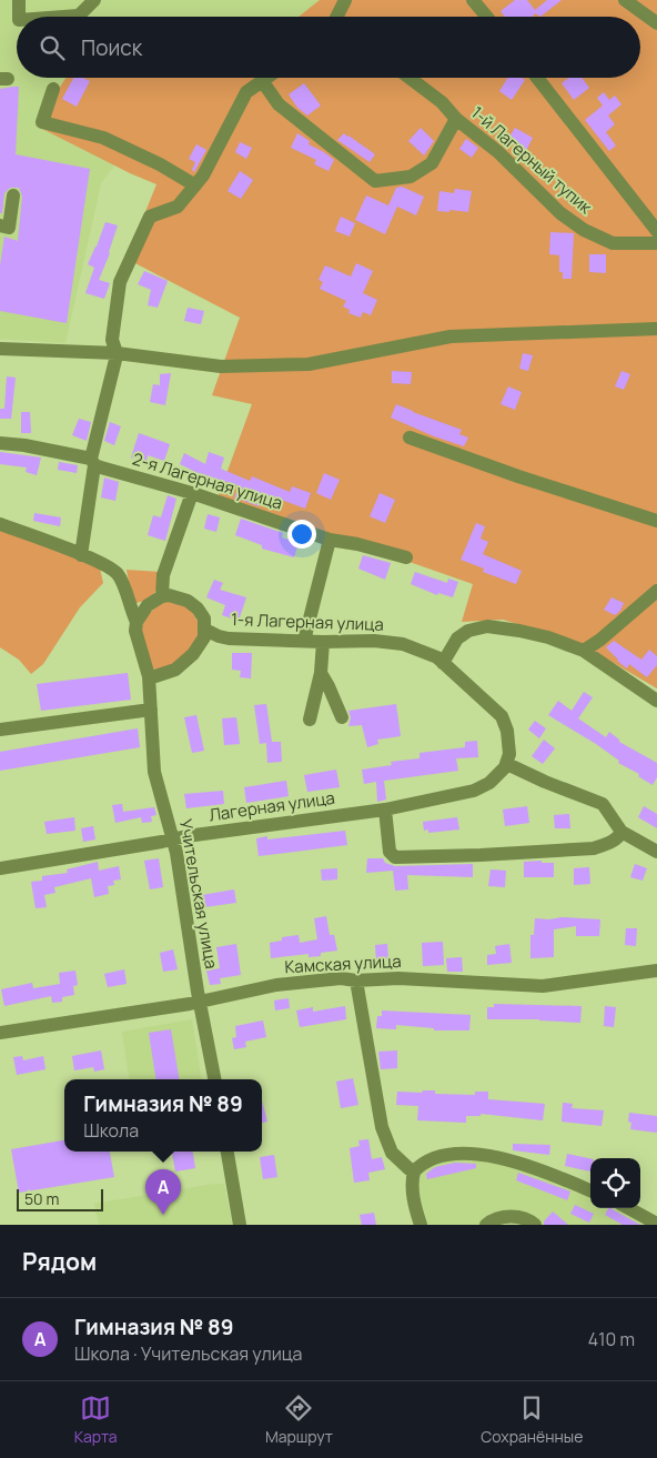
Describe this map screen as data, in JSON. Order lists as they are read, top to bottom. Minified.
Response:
{"streets":{"street":["1-й Лагерный тупик","2-я Лагерная улица","1-я Лагерная улица","Лагерная улица","Учительская улица","Камская улица"]},"crossings":[["1-я Лагерная улица","Лагерная улица"],["1-я Лагерная улица","Учительская улица"],["Лагерная улица","Учительская улица"],["Учительская улица","Камская улица"]],"scale_bar":"50 m","page":{"search":"Поиск","popup":["Гимназия № 89","Школа"],"pins":"A","scale":"50 m","heading":"Рядом","list":[{"mark":"A","name":"Гимназия № 89","note":"Школа · Учительская улица","value":"410 m"}],"nav":["Карта","Маршрут","Сохранённые"]}}
